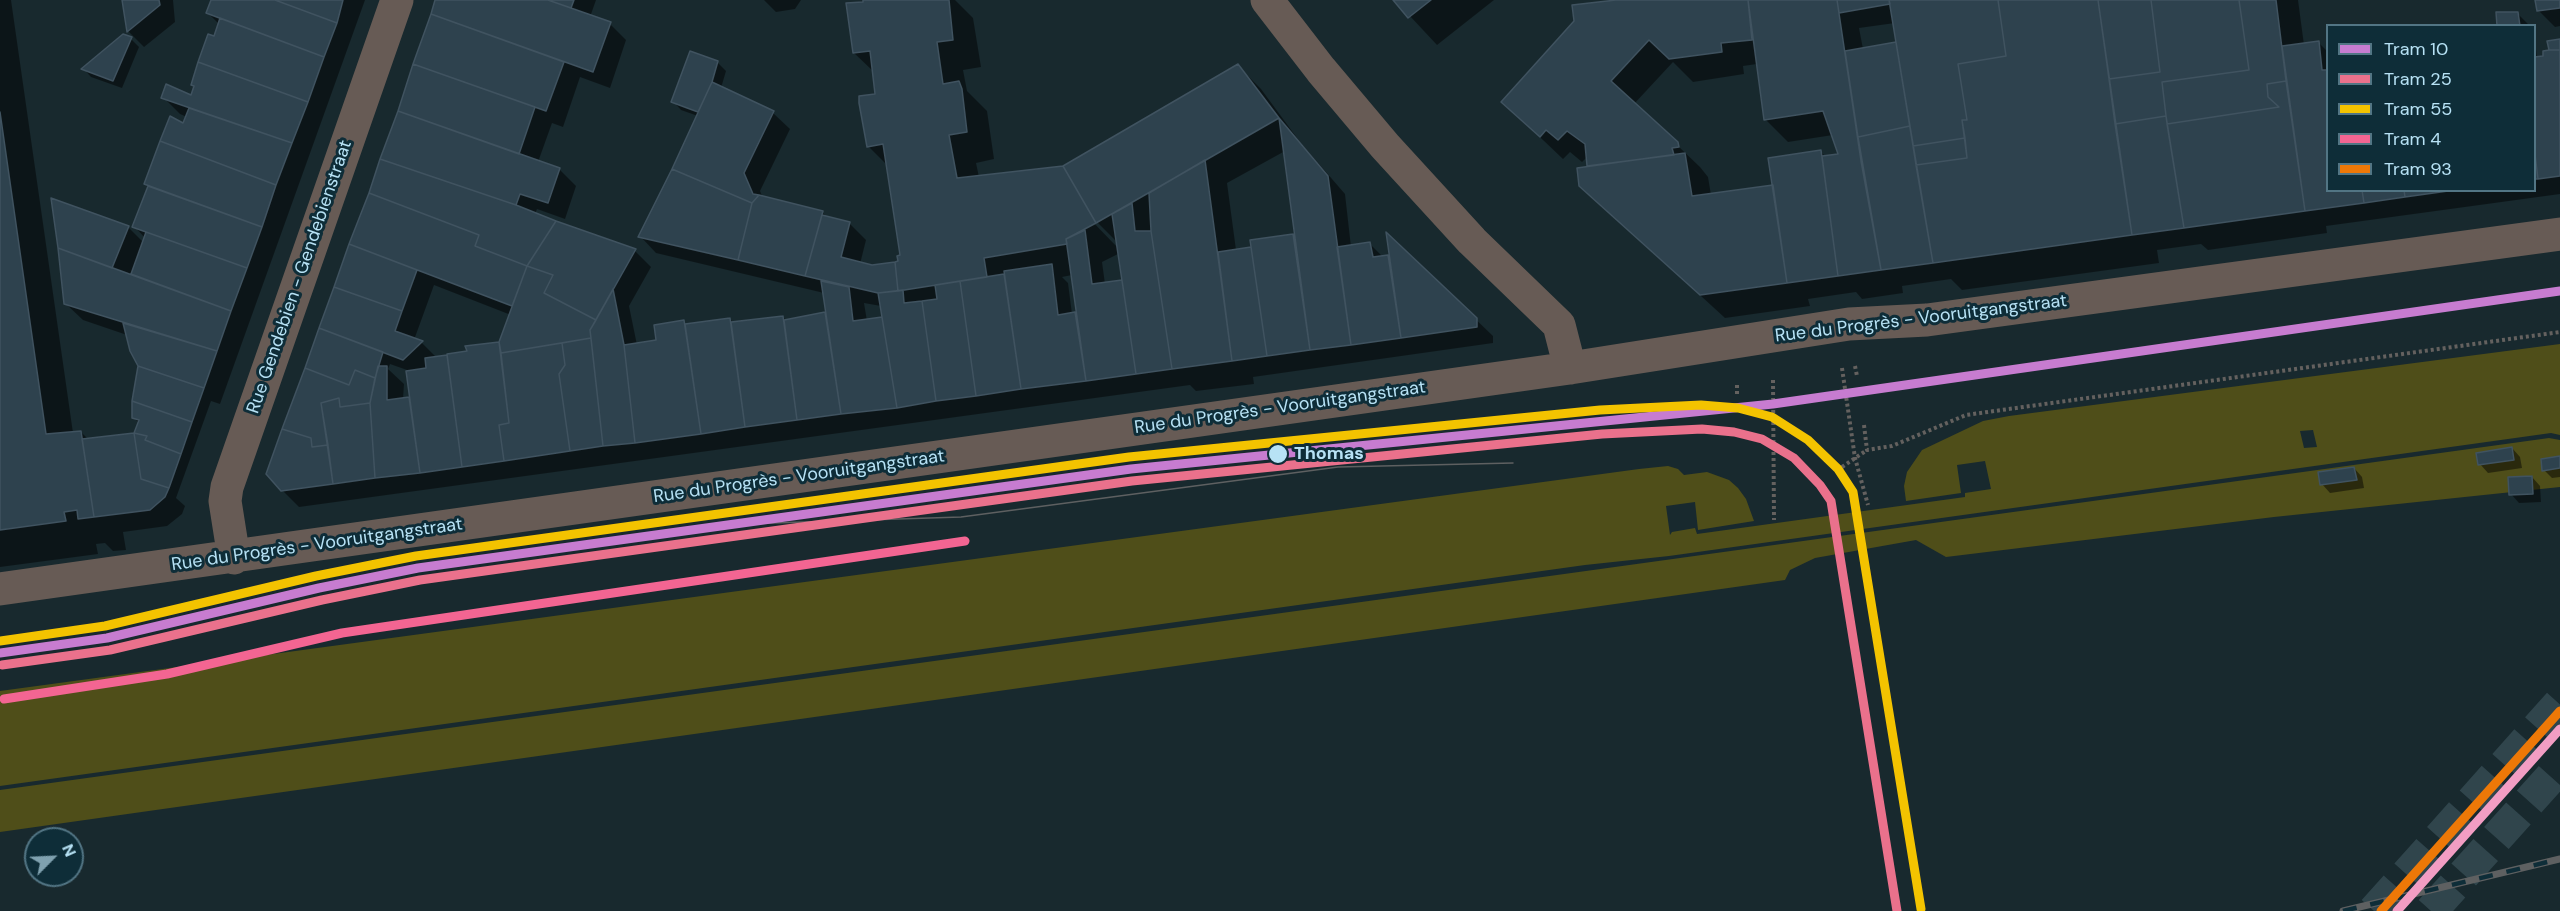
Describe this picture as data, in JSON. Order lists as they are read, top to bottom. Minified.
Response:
{"streets":{"street":["Rue Gendebien - Gendebienstraat","Rue du Progrès - Vooruitgangstraat"]},"crossings":[["Rue Gendebien - Gendebienstraat","Rue du Progrès - Vooruitgangstraat"]],"places":["Thomas"],"lines":["tram line 10","tram line 55","tram line 25","tram line 4","tram line 93"],"legend":["Tram 10","Tram 25","Tram 55","Tram 4","Tram 93"],"north":"top right"}
